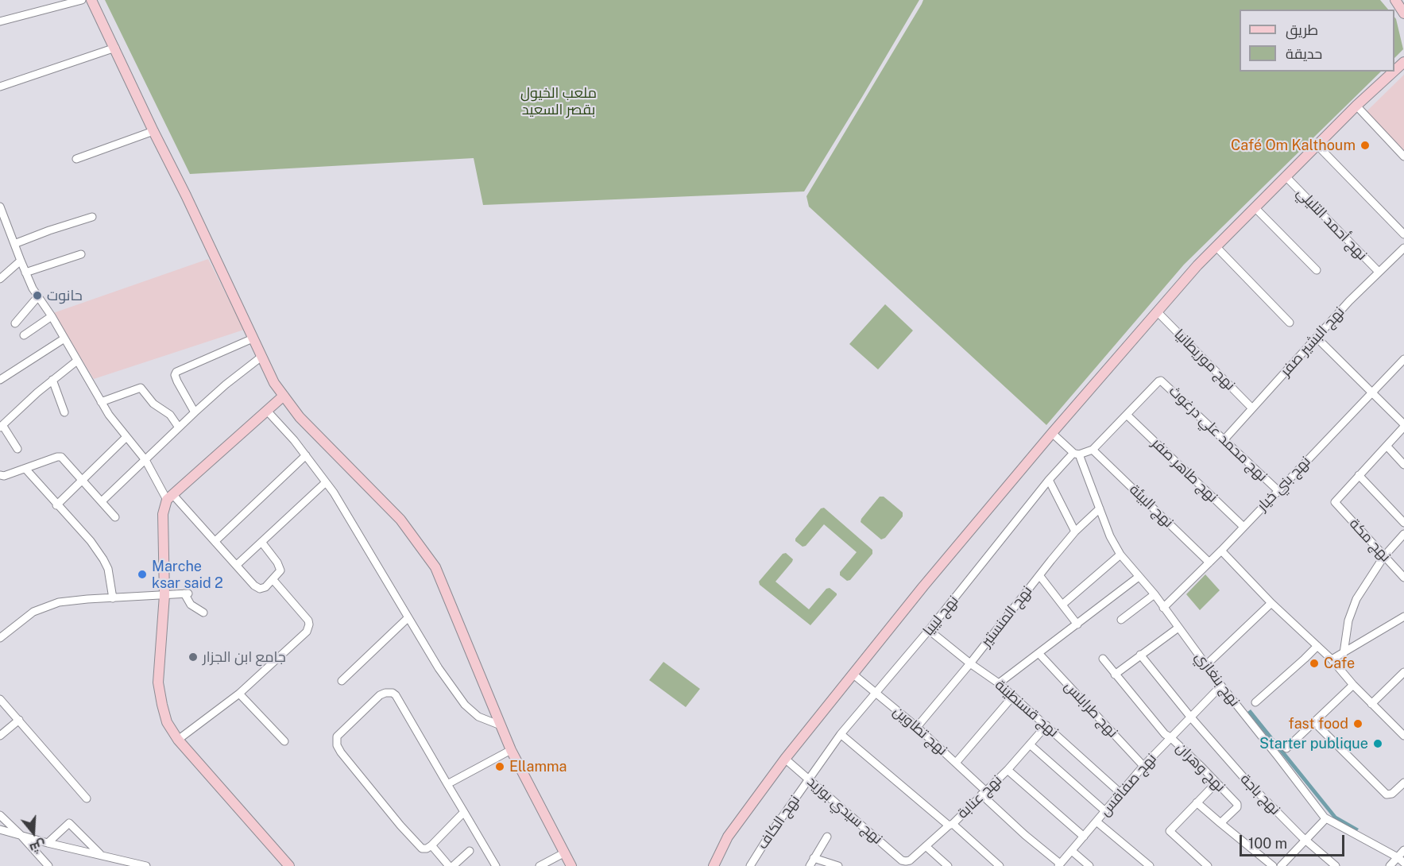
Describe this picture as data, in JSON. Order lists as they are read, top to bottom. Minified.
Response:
{"streets":{"street":["نهج أحمد التليلي","نهج البشير صفر","نهج موريطانيا","نهج محمد علي درغوث","نهج طاهر صفر","نهج بني خيار","نهج البيئة","نهج مكة","نهج ليبيا","نهج المنستير","نهج بنغازي","نهج قسنطينة","نهج طرابلس","نهج تطاوين","نهج وهران","نهج صفاقس","نهج باجة","نهج عنابة","نهج سيدي بوزيد","نهج الكاف"]},"crossings":[["نهج أحمد التليلي","نهج البشير صفر"],["نهج البشير صفر","نهج موريطانيا"],["نهج البشير صفر","نهج محمد علي درغوث"],["نهج محمد علي درغوث","نهج طاهر صفر"],["نهج محمد علي درغوث","نهج بني خيار"],["نهج محمد علي درغوث","نهج البيئة"],["نهج محمد علي درغوث","نهج ليبيا"],["نهج محمد علي درغوث","نهج بنغازي"],["نهج طاهر صفر","نهج بني خيار"],["نهج بني خيار","نهج البيئة"],["نهج بني خيار","نهج بنغازي"],["نهج ليبيا","نهج بنغازي"],["نهج ليبيا","نهج قسنطينة"],["نهج ليبيا","نهج تطاوين"],["نهج ليبيا","نهج سيدي بوزيد"],["نهج ليبيا","نهج الكاف"],["نهج المنستير","نهج بنغازي"],["نهج المنستير","نهج قسنطينة"],["نهج المنستير","نهج تطاوين"],["نهج بنغازي","نهج صفاقس"],["نهج قسنطينة","نهج صفاقس"],["نهج قسنطينة","نهج عنابة"],["نهج طرابلس","نهج صفاقس"],["نهج تطاوين","نهج صفاقس"],["نهج تطاوين","نهج عنابة"],["نهج وهران","نهج صفاقس"],["نهج صفاقس","نهج باجة"],["نهج عنابة","نهج سيدي بوزيد"],["نهج سيدي بوزيد","نهج الكاف"]],"parks":["ملعب الخيول بقصر السعيد"],"places":["Café Om Kalthoum","حانوت","Marche ksar said 2","جامع ابن الجزار","Cafe","fast food","Starter publique","Ellamma"],"legend":["طريق","حديقة"],"scale_bar":"100 m","north":"bottom"}
